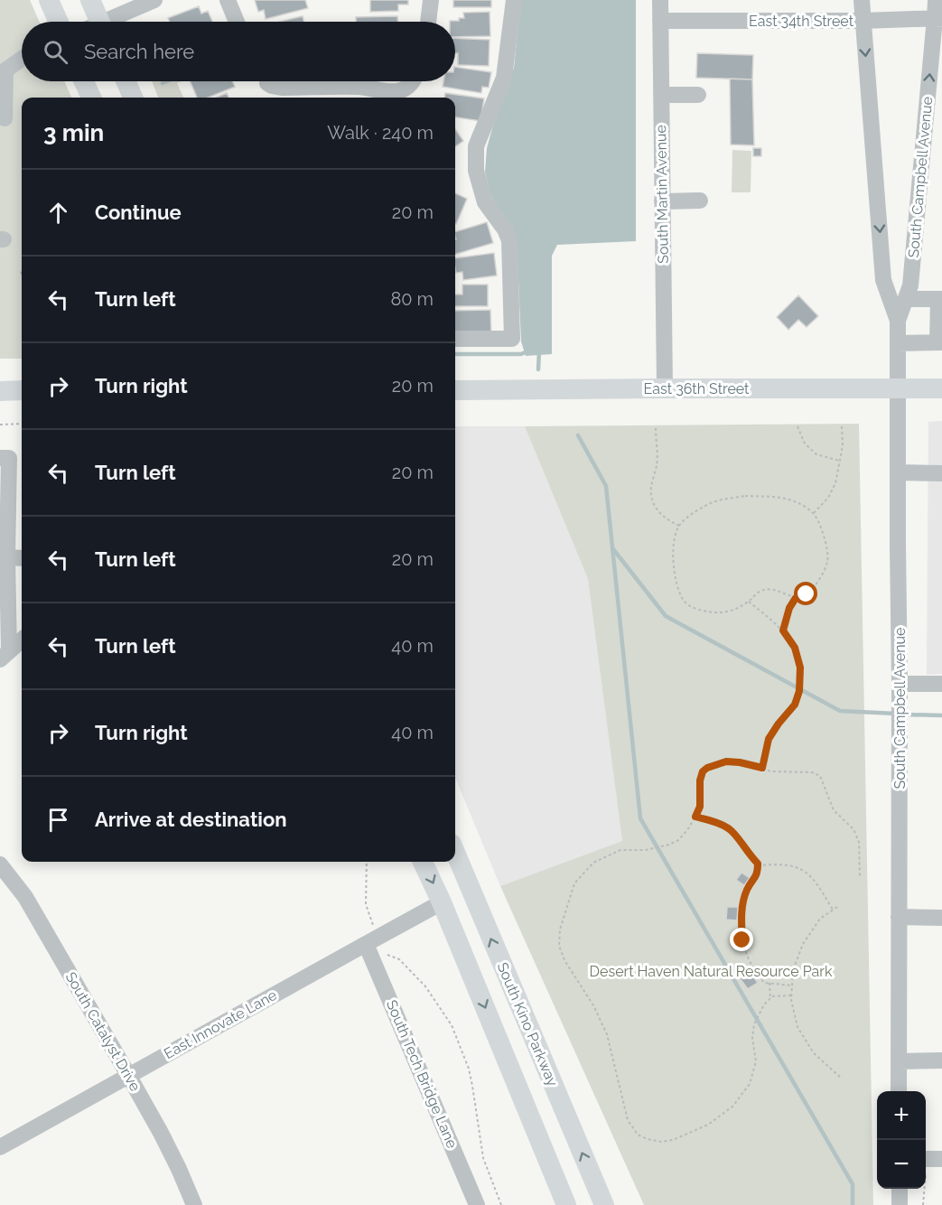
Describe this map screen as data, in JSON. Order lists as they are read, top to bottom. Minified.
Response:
{"streets":{"main road":["East 36th Street","South Kino Parkway"],"street":["East 34th Street","South Campbell Avenue","South Martin Avenue","East Innovate Lane","South Catalyst Drive","South Tech Bridge Lane"]},"crossings":[["East 34th Street","South Campbell Avenue"],["East 34th Street","South Martin Avenue"],["South Campbell Avenue","East 36th Street"],["South Martin Avenue","East 36th Street"],["East Innovate Lane","South Catalyst Drive"],["East Innovate Lane","South Tech Bridge Lane"]],"parks":["Desert Haven Natural Resource Park"],"page":{"search":"Search here","heading":["3 min","Walk · 240 m"],"list":[["Continue","20 m"],["Turn left","80 m"],["Turn right","20 m"],["Turn left","20 m"],["Turn left","20 m"],["Turn left","40 m"],["Turn right","40 m"],"Arrive at destination"],"map_buttons":["+","−"]}}
